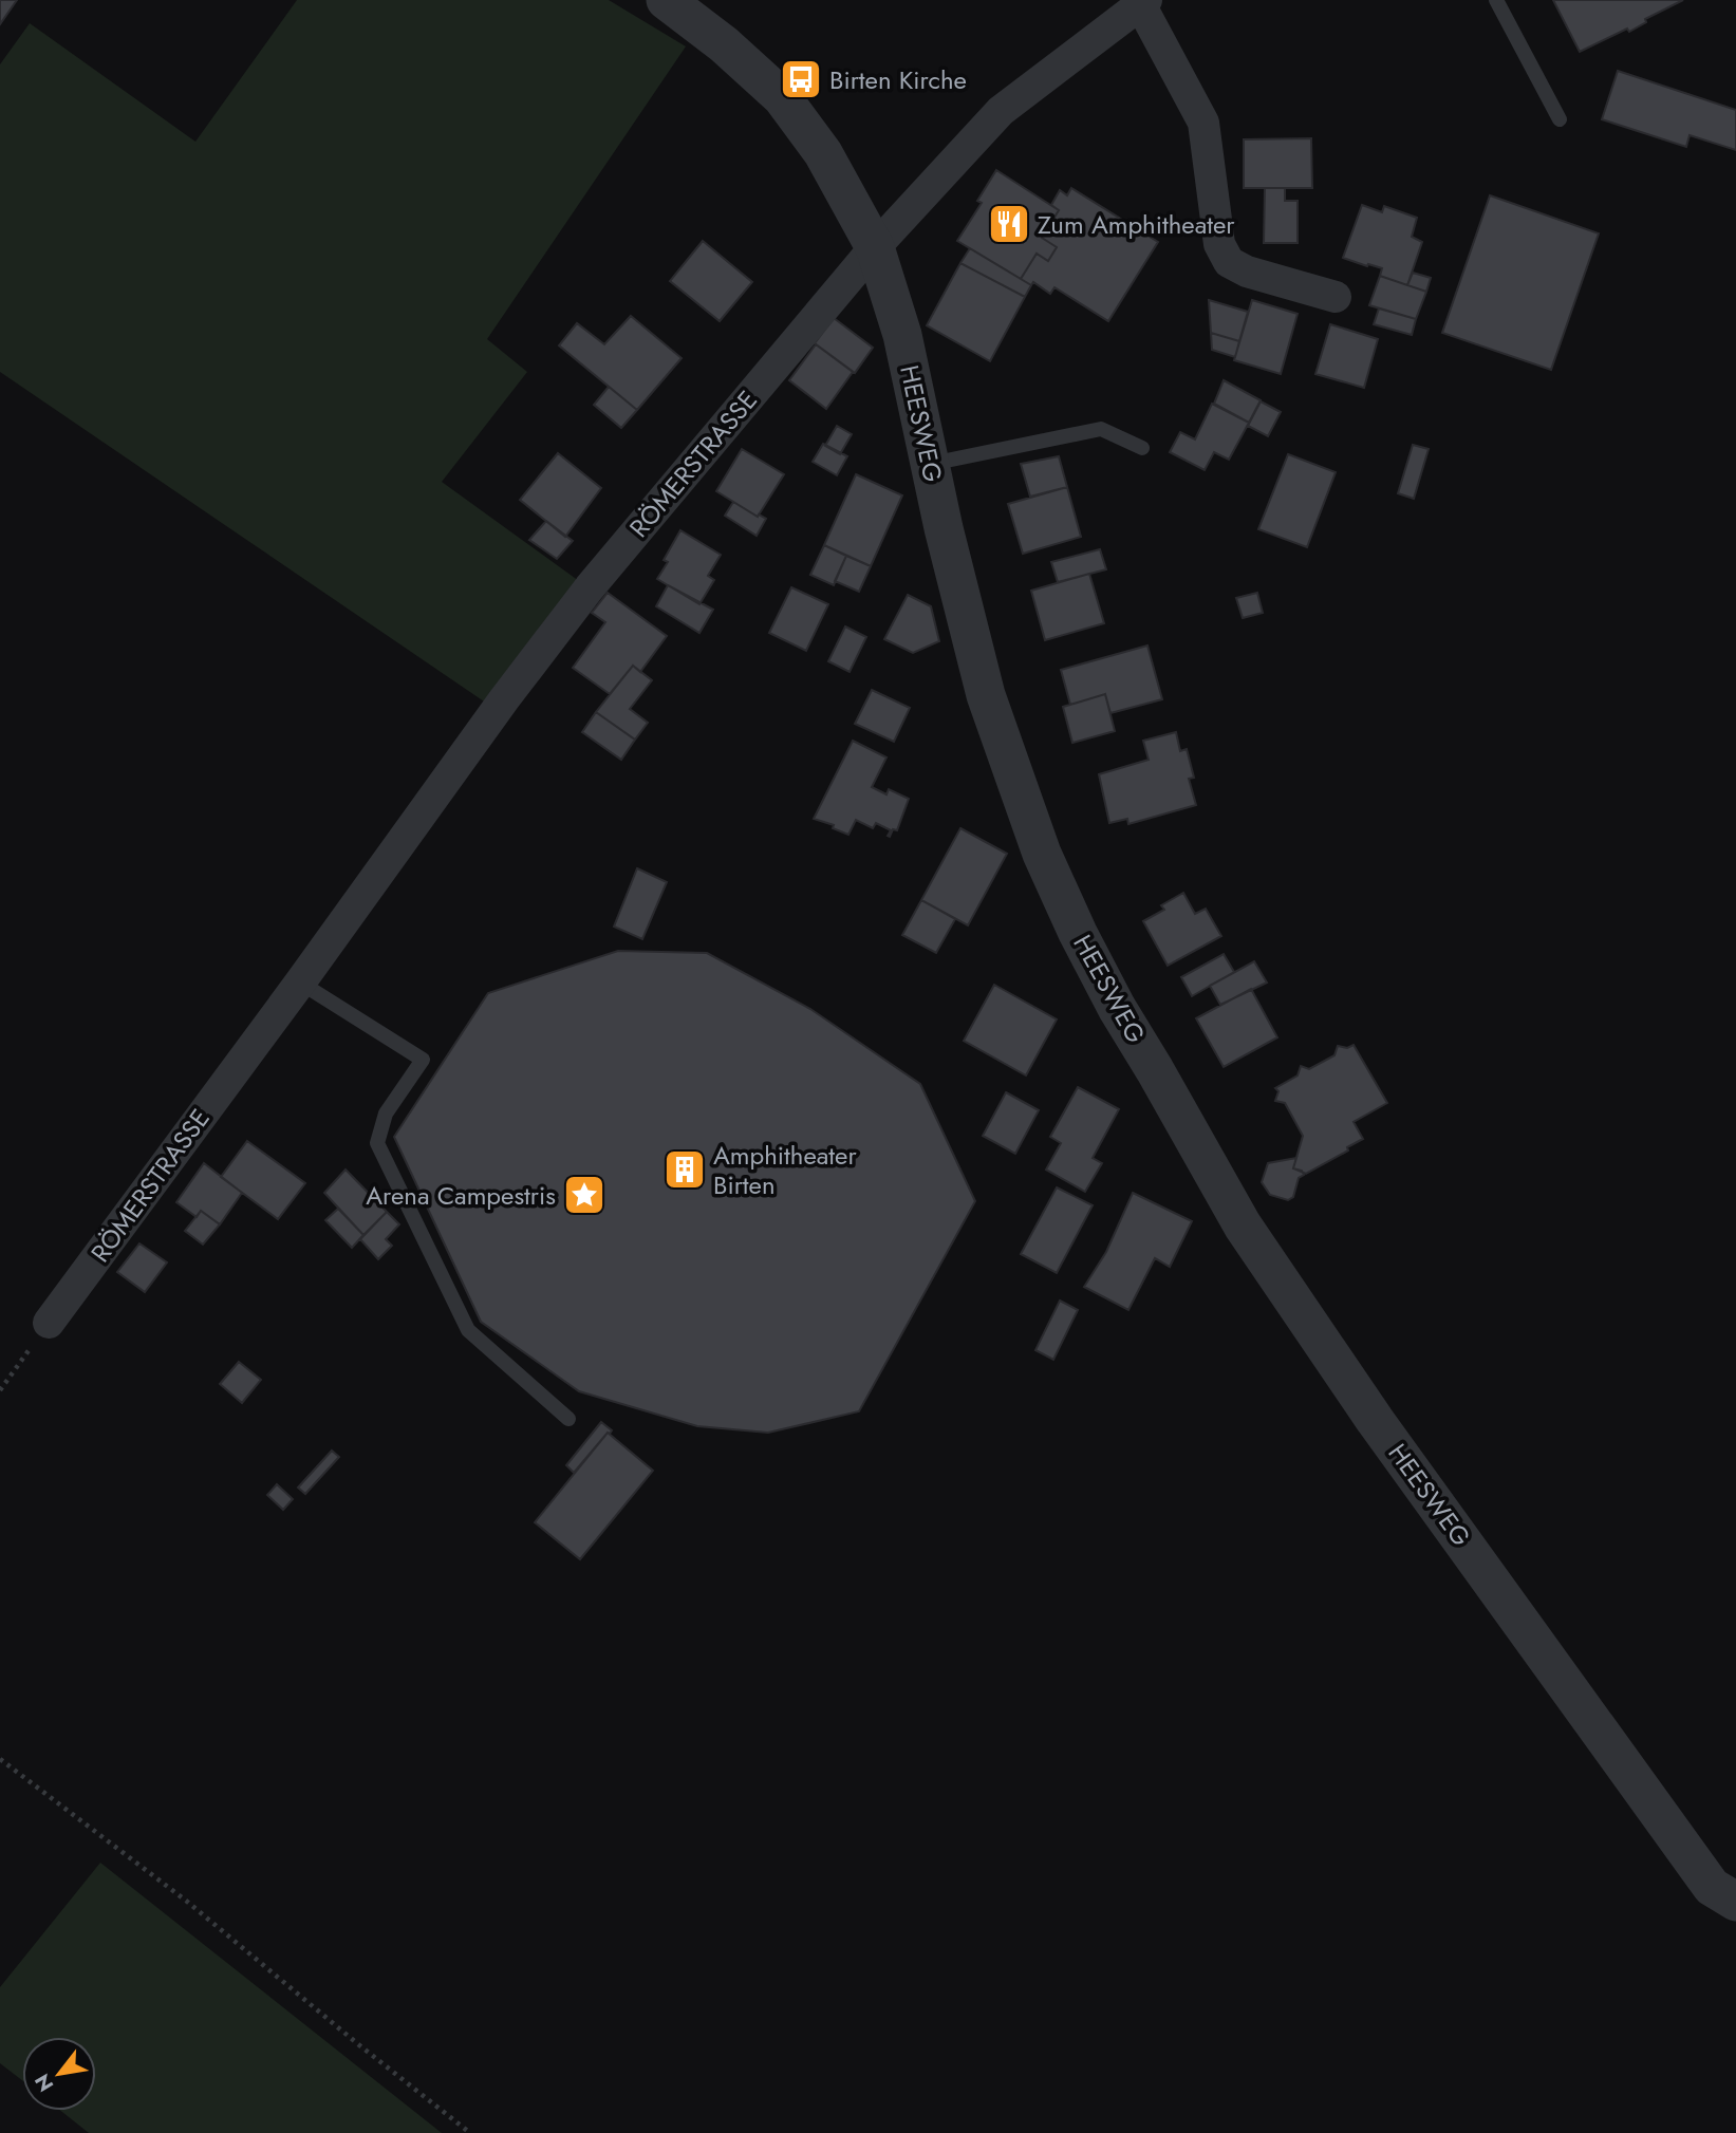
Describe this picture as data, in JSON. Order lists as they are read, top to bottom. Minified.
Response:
{"streets":{"street":["HEESWEG","RÖMERSTRASSE"]},"crossings":[["HEESWEG","RÖMERSTRASSE"]],"places":{"bus stop":["Birten Kirche"],"restaurant":["Zum Amphitheater"],"building":["Amphitheater Birten"],"place":["Arena Campestris"]},"north":"bottom left"}
